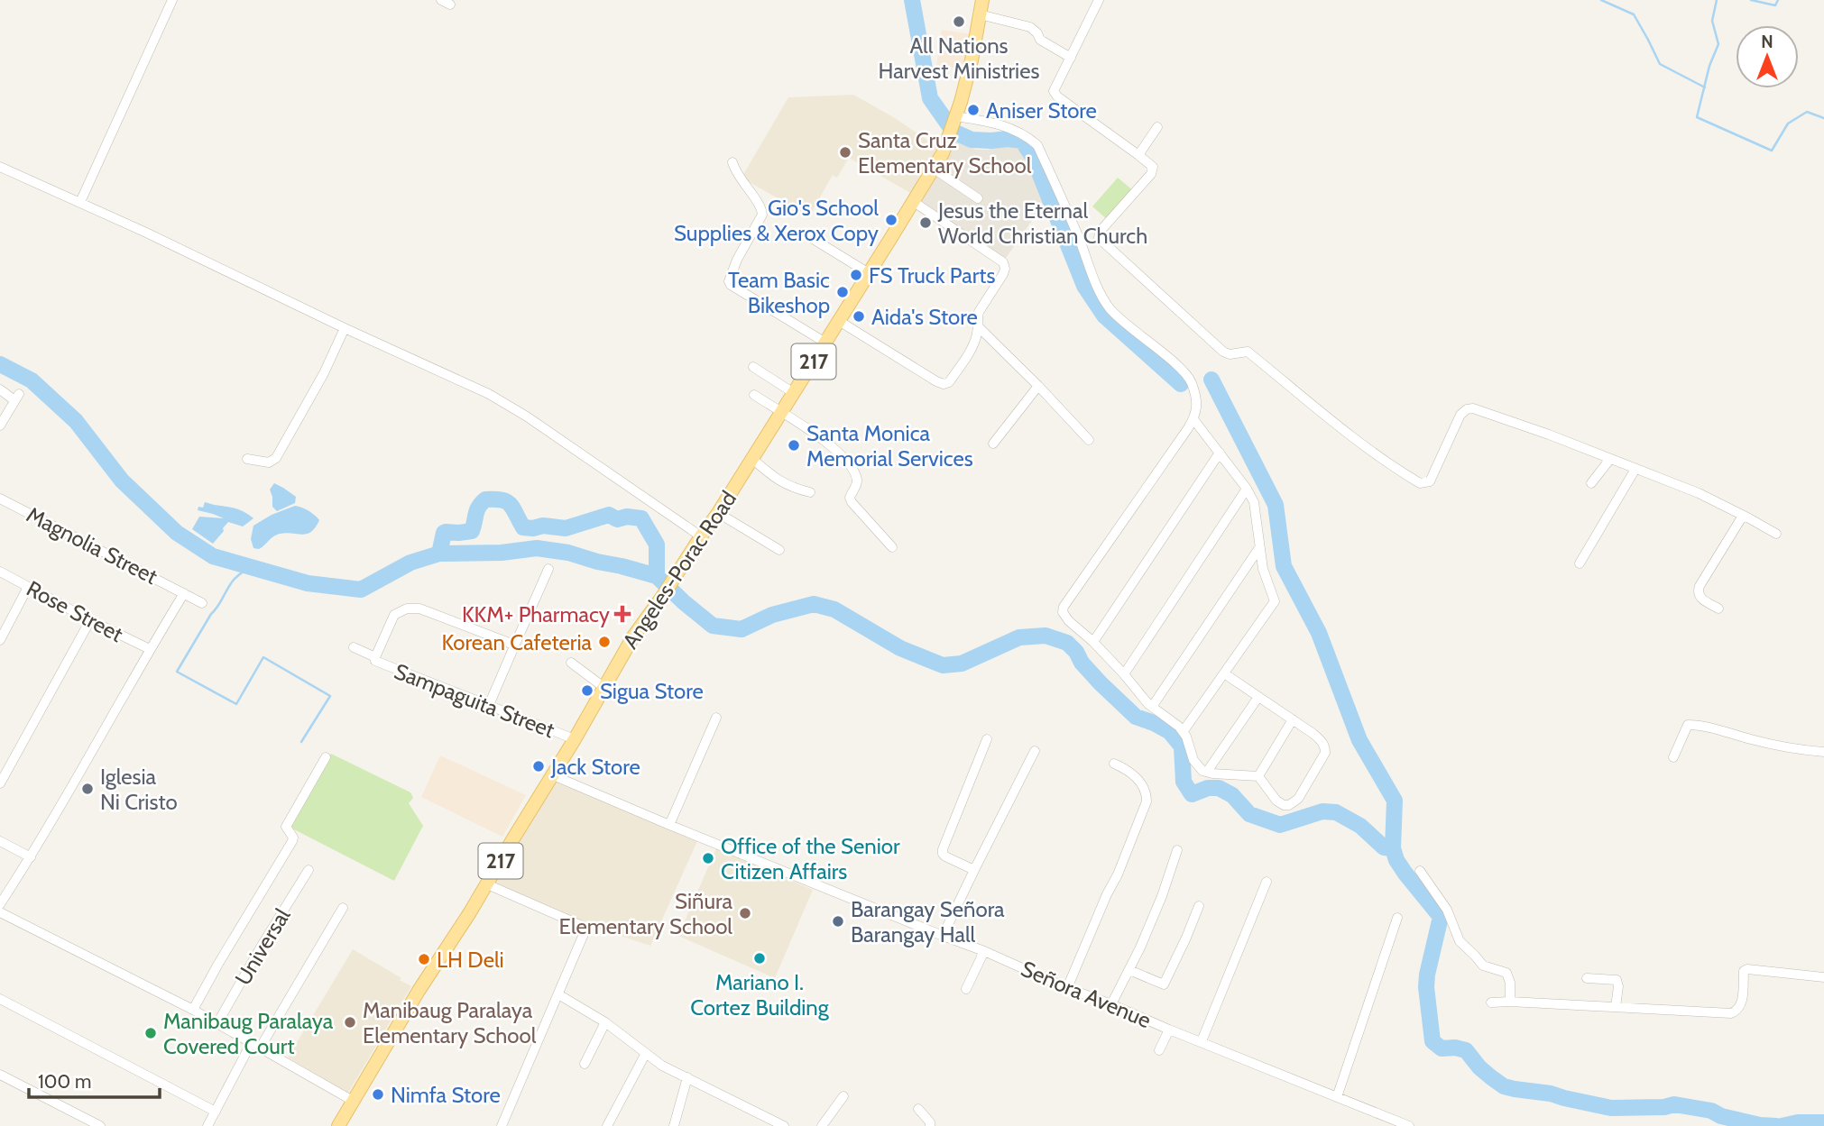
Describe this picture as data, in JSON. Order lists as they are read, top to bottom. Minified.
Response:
{"streets":{"main road":["217","Angeles-Porac Road"],"street":["Magnolia Street","Rose Street","Sampaguita Street","Universal","Señora Avenue"]},"crossings":[["Angeles-Porac Road","Sampaguita Street"],["Angeles-Porac Road","Señora Avenue"]],"places":{"other":["All Nations Harvest Ministries","Aniser Store","Santa Cruz Elementary School","Gio's School Supplies & Xerox Copy","Jesus the Eternal World Christian Church","FS Truck Parts","Team Basic Bikeshop","Aida's Store","Santa Monica Memorial Services","Korean Cafeteria","Sigua Store","Jack Store","Iglesia Ni Cristo","Office of the Senior Citizen Affairs","Siñura Elementary School","Barangay Señora Barangay Hall","Mariano I. Cortez Building","LH Deli","Manibaug Paralaya Elementary School","Manibaug Paralaya Covered Court","Nimfa Store"],"health":["KKM+ Pharmacy"]},"scale_bar":"100 m","north":"top"}
